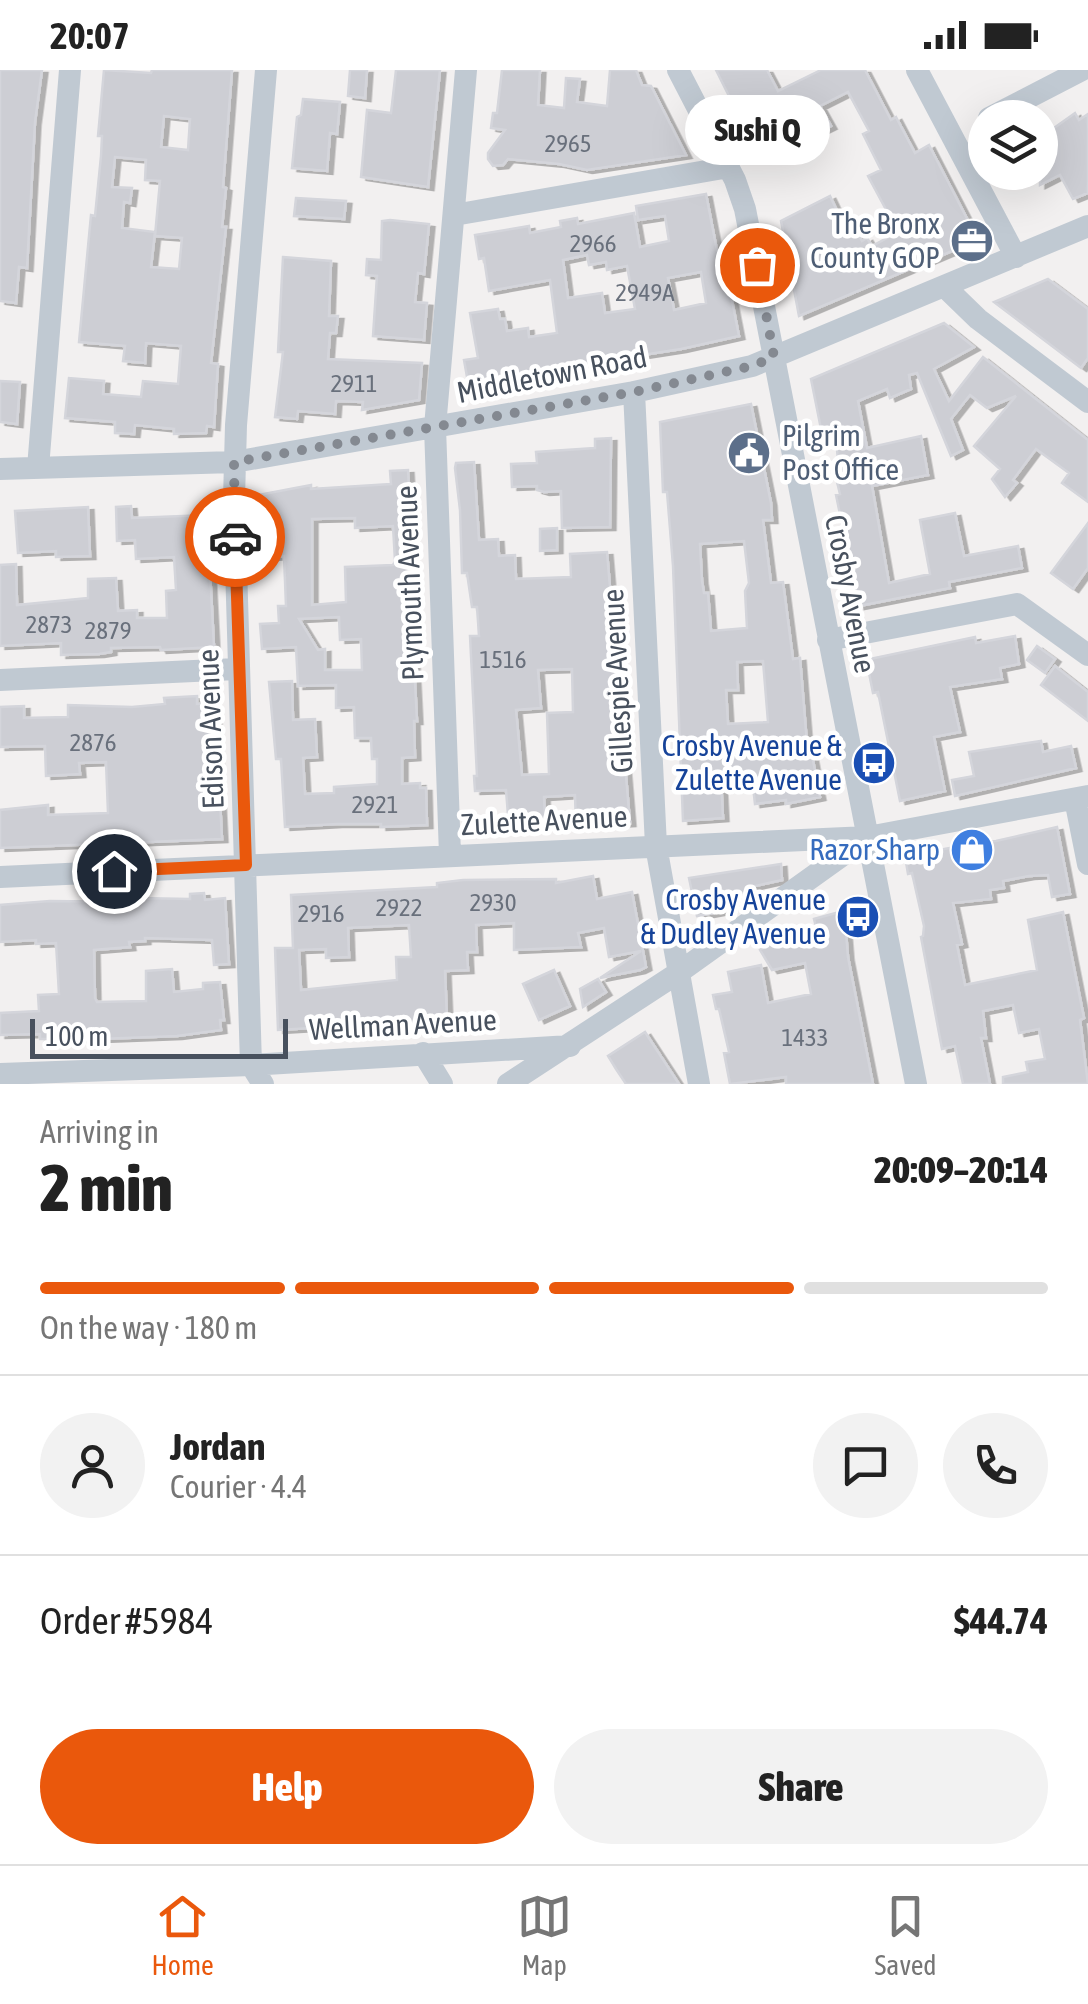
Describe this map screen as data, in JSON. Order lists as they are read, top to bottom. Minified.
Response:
{"streets":{"street":["Middletown Road","Plymouth Avenue","Crosby Avenue","Gillespie Avenue","Edison Avenue","Zulette Avenue","Wellman Avenue"]},"crossings":[["Middletown Road","Plymouth Avenue"],["Middletown Road","Crosby Avenue"],["Middletown Road","Gillespie Avenue"],["Middletown Road","Edison Avenue"],["Plymouth Avenue","Zulette Avenue"],["Crosby Avenue","Zulette Avenue"],["Gillespie Avenue","Zulette Avenue"],["Edison Avenue","Zulette Avenue"],["Edison Avenue","Wellman Avenue"]],"places":{"office":["The Bronx County GOP"],"other":["Sushi Q"],"public building":["Pilgrim Post Office"],"bus stop":["Crosby Avenue & Zulette Avenue","Crosby Avenue & Dudley Avenue"],"shop":["Razor Sharp"]},"house_numbers":["2965","2966","2949A","2911","2873","2879","1516","2876","2921","2930","2922","2916","1433"],"scale_bar":"100 m","page":{"status":"20:07","bubble":"Sushi Q","scale":"100 m","heading":["2 min","Arriving in","20:09–20:14"],"panel":["Jordan","Courier · 4.4","Order #5984","$44.74"],"bar":"On the way · 180 m","buttons":["Help","Share"],"tabs":["Home","Map","Saved"]}}
